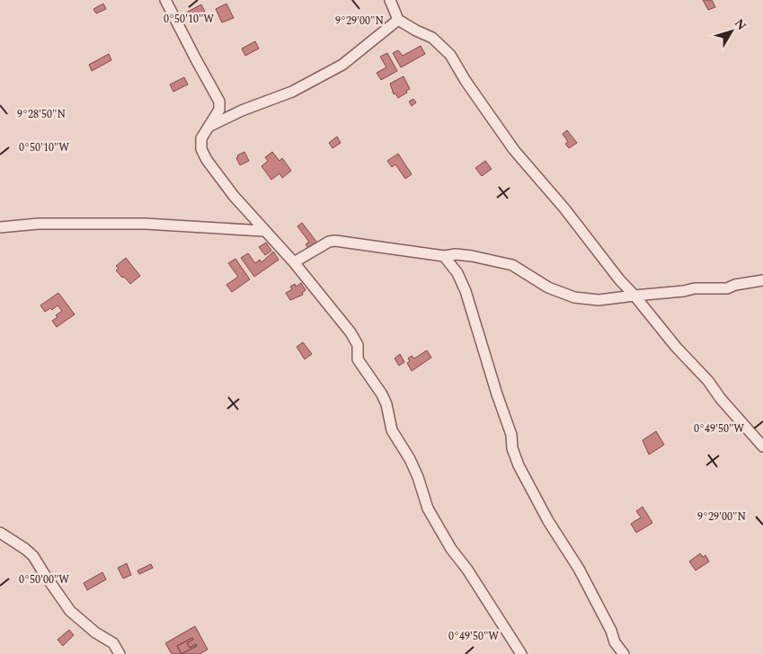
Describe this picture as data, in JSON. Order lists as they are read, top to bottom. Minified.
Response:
{"north":"top right","coordinates":["0°50'10\"W","9°29'00\"N","9°28'50\"N","0°49'50\"W","0°50'00\"W"]}
